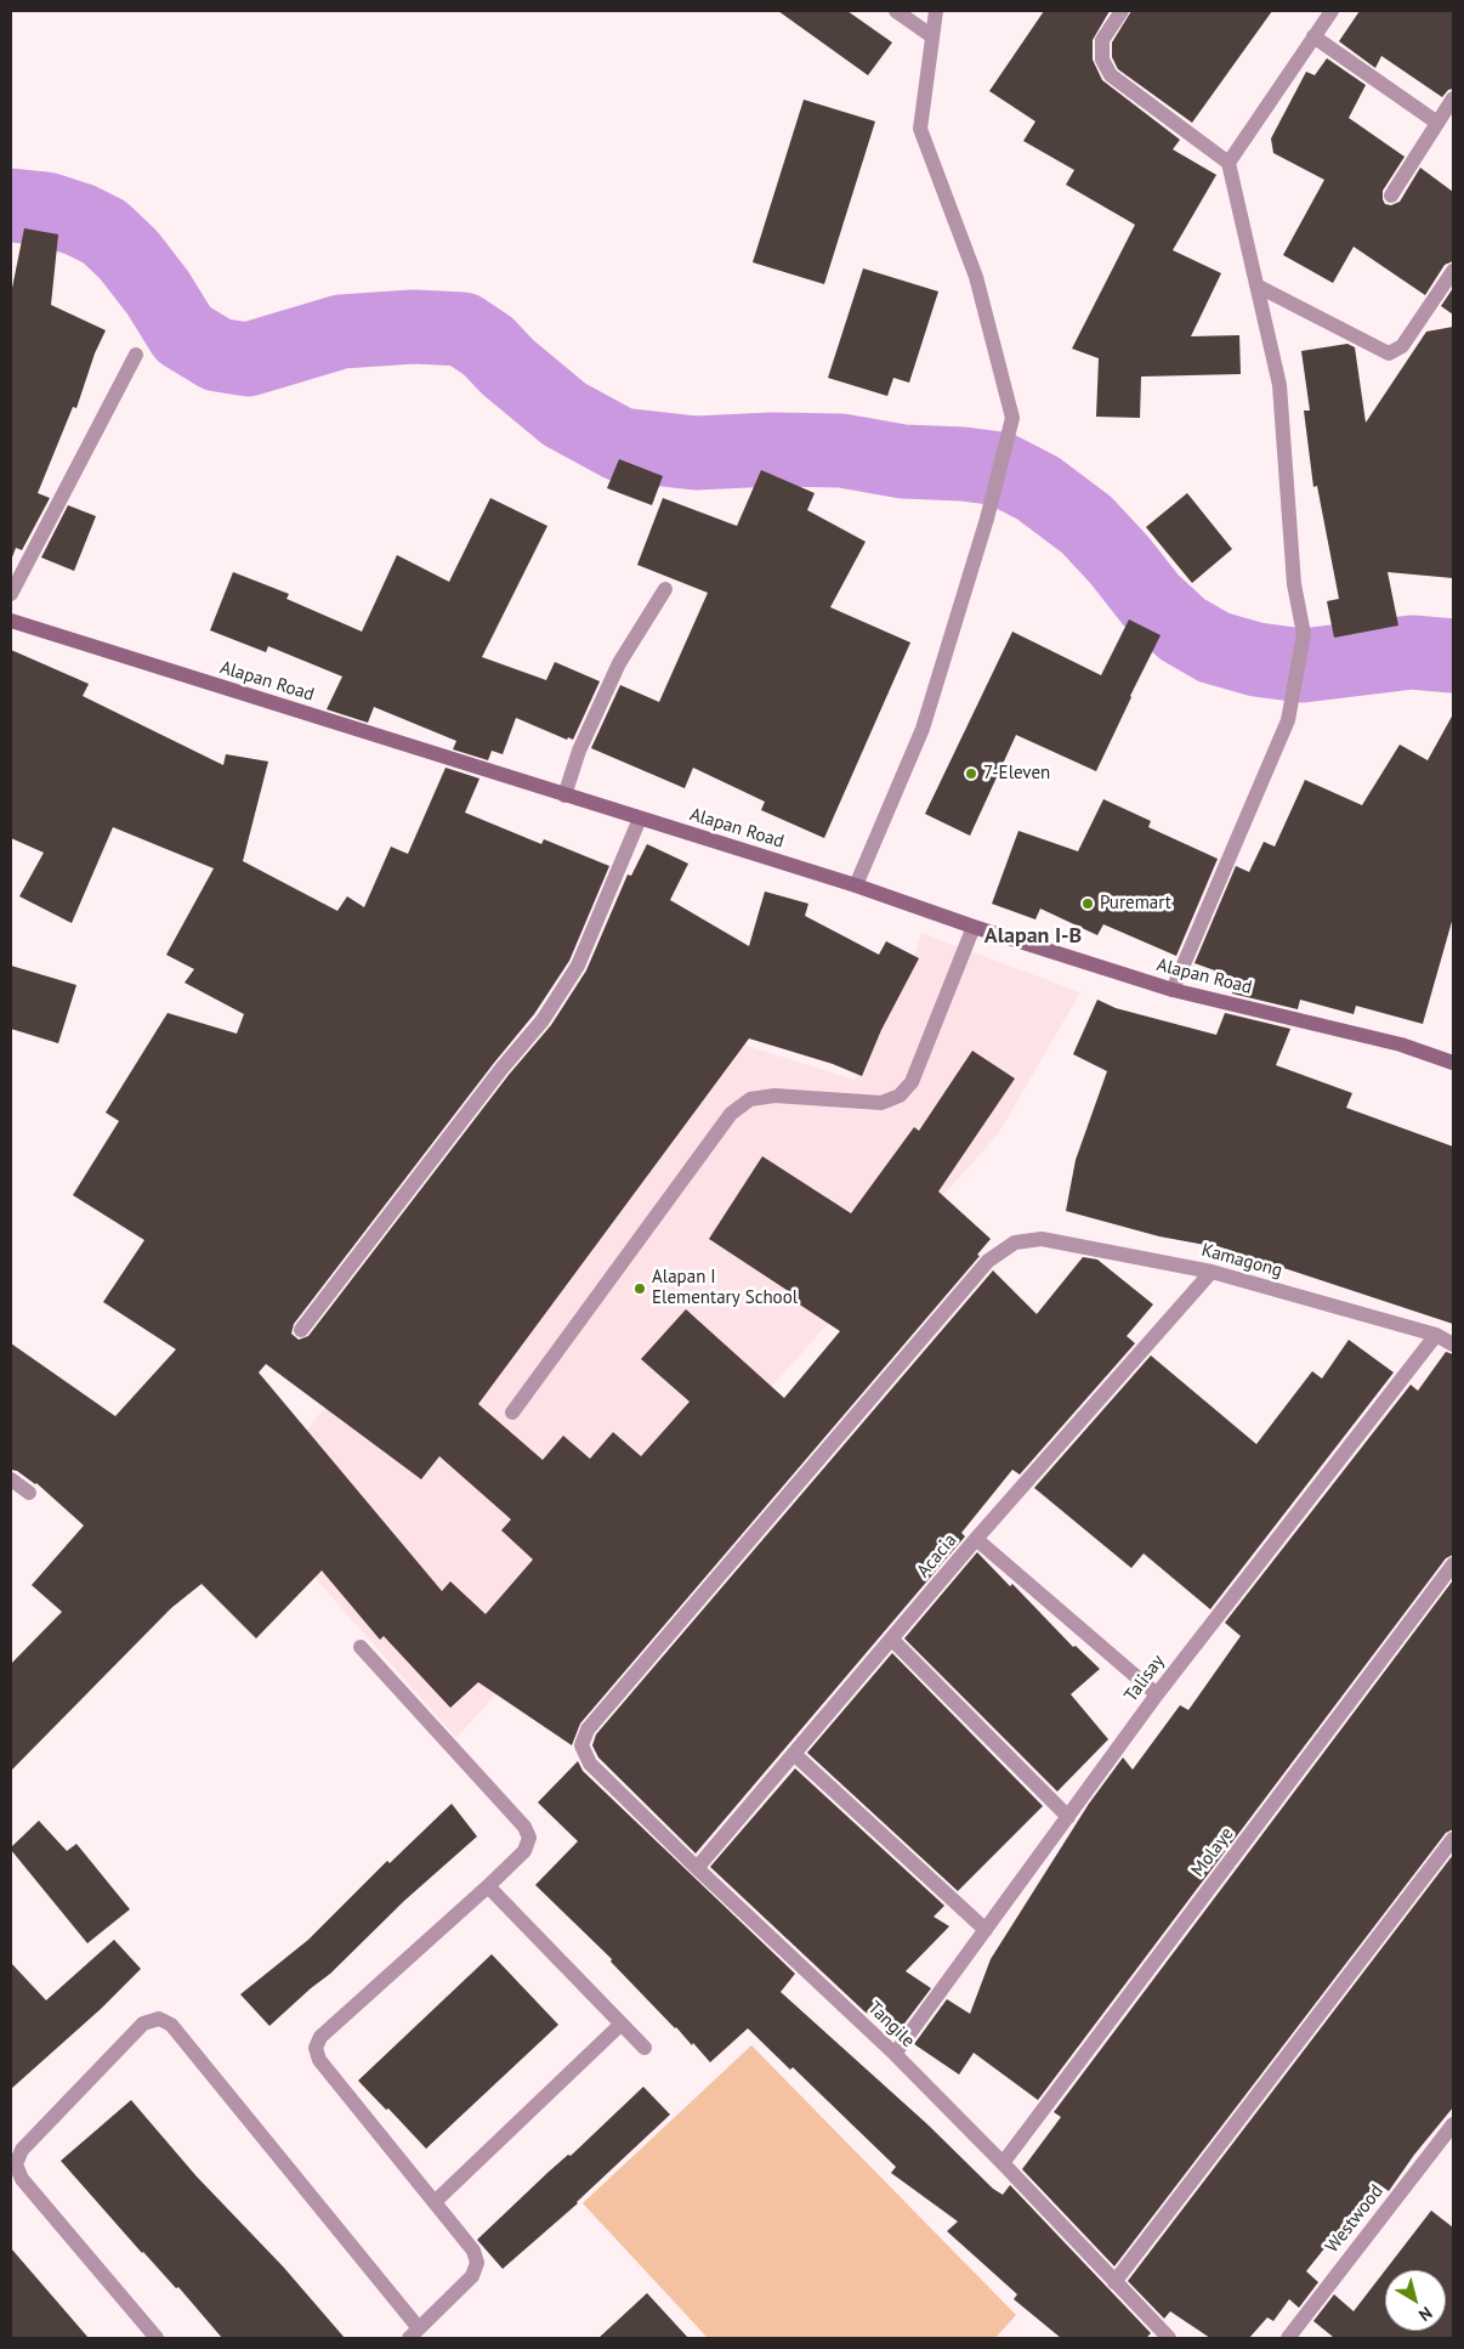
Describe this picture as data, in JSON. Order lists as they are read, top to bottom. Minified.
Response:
{"streets":{"street":["Alapan Road","Kamagong","Acacia","Talisay","Molaye","Tangile","Westwood"]},"crossings":[["Kamagong","Acacia"],["Kamagong","Talisay"],["Kamagong","Tangile"],["Acacia","Tangile"],["Talisay","Tangile"],["Molaye","Tangile"]],"districts":["Alapan I-B"],"places":["7-Eleven","Puremart","Alapan I Elementary School"],"north":"bottom right"}
